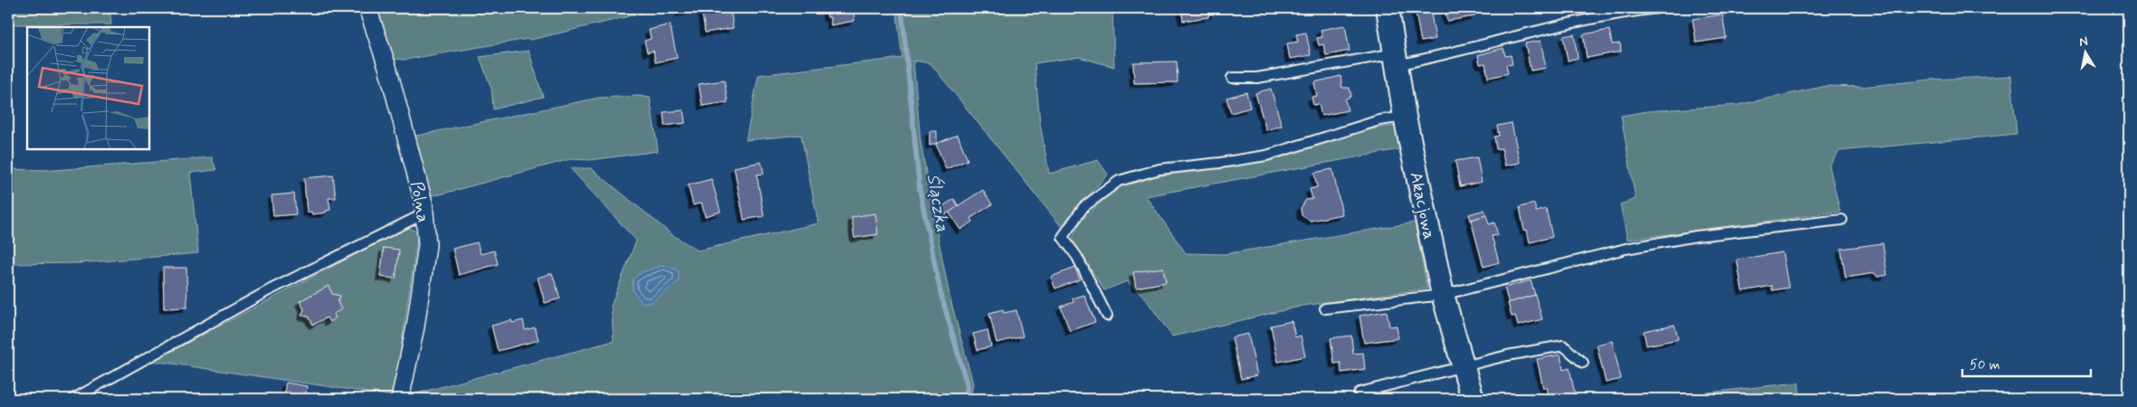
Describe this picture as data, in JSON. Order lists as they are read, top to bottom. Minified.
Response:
{"streets":{"street":["Polna","Akacjowa"]},"water":["Ślączka"],"scale_bar":"50 m","north":"top"}
